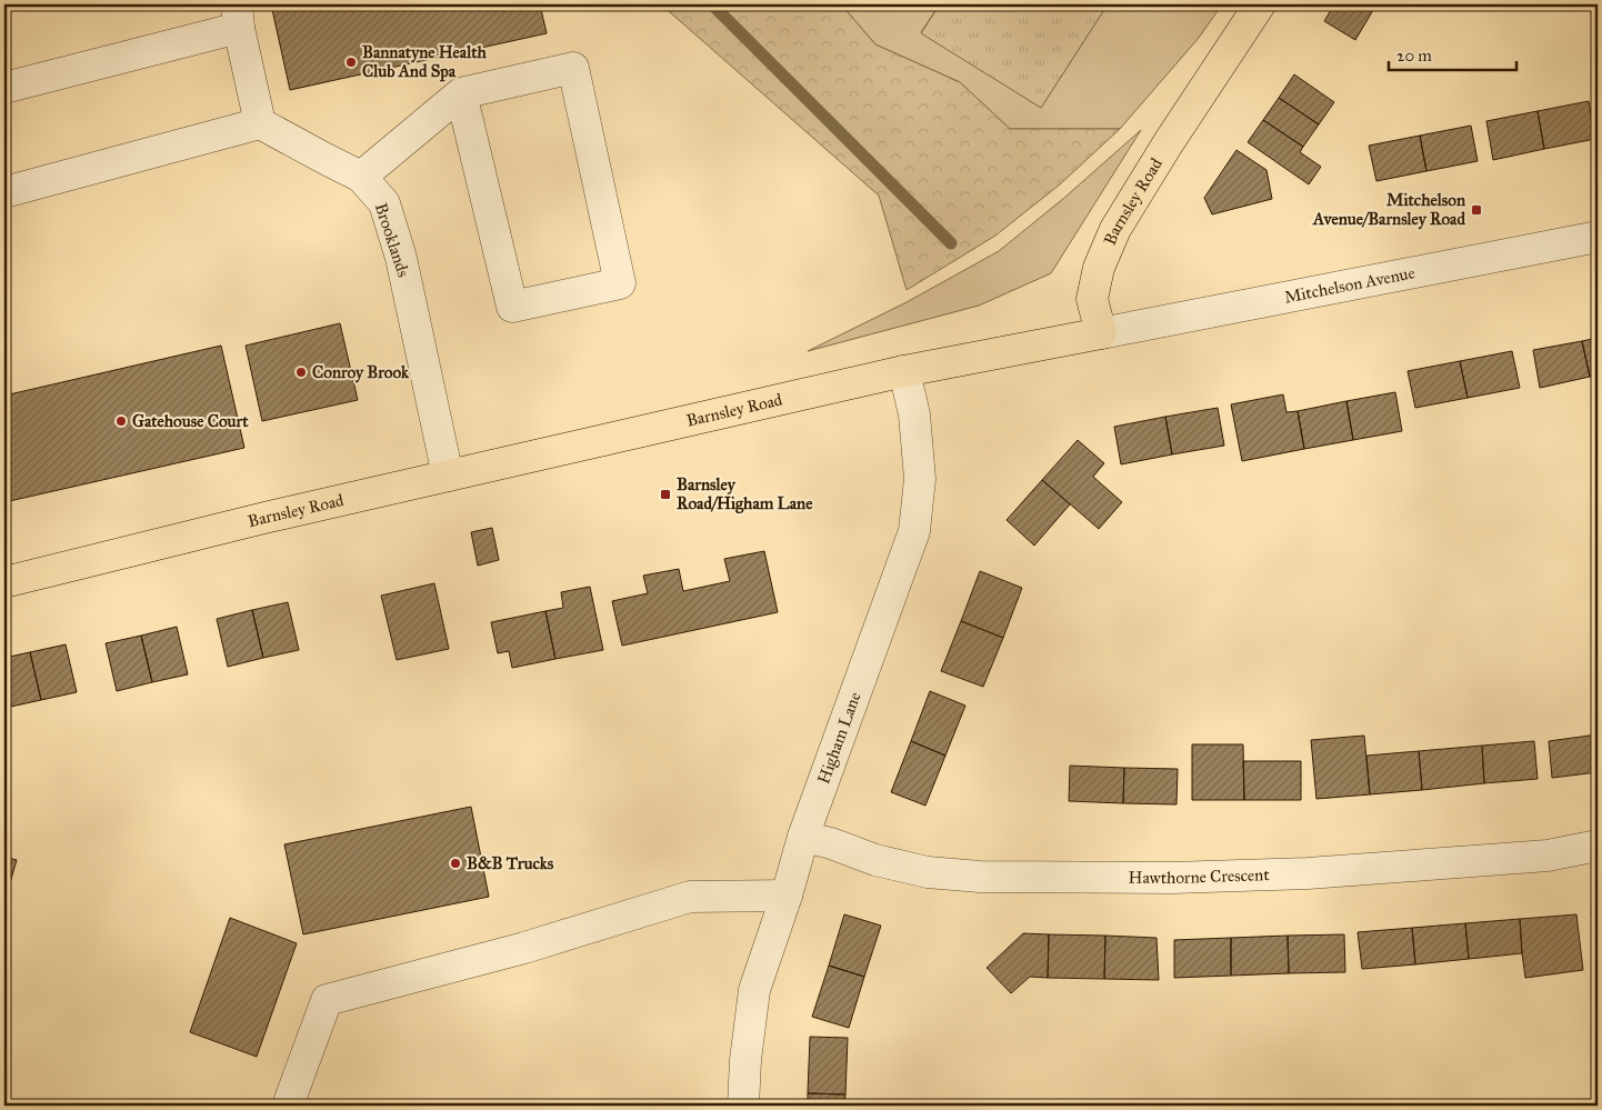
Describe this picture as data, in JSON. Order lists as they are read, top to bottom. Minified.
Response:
{"streets":{"main road":["Barnsley Road"],"street":["Brooklands","Mitchelson Avenue","Higham Lane","Hawthorne Crescent"]},"crossings":[["Barnsley Road","Brooklands"],["Barnsley Road","Mitchelson Avenue"],["Barnsley Road","Higham Lane"],["Higham Lane","Hawthorne Crescent"]],"places":{"other":["Bannatyne Health Club And Spa","Conroy Brook","Gatehouse Court","B&B Trucks"],"transit":["Mitchelson Avenue/Barnsley Road","Barnsley Road/Higham Lane"]},"scale_bar":"20 m"}
